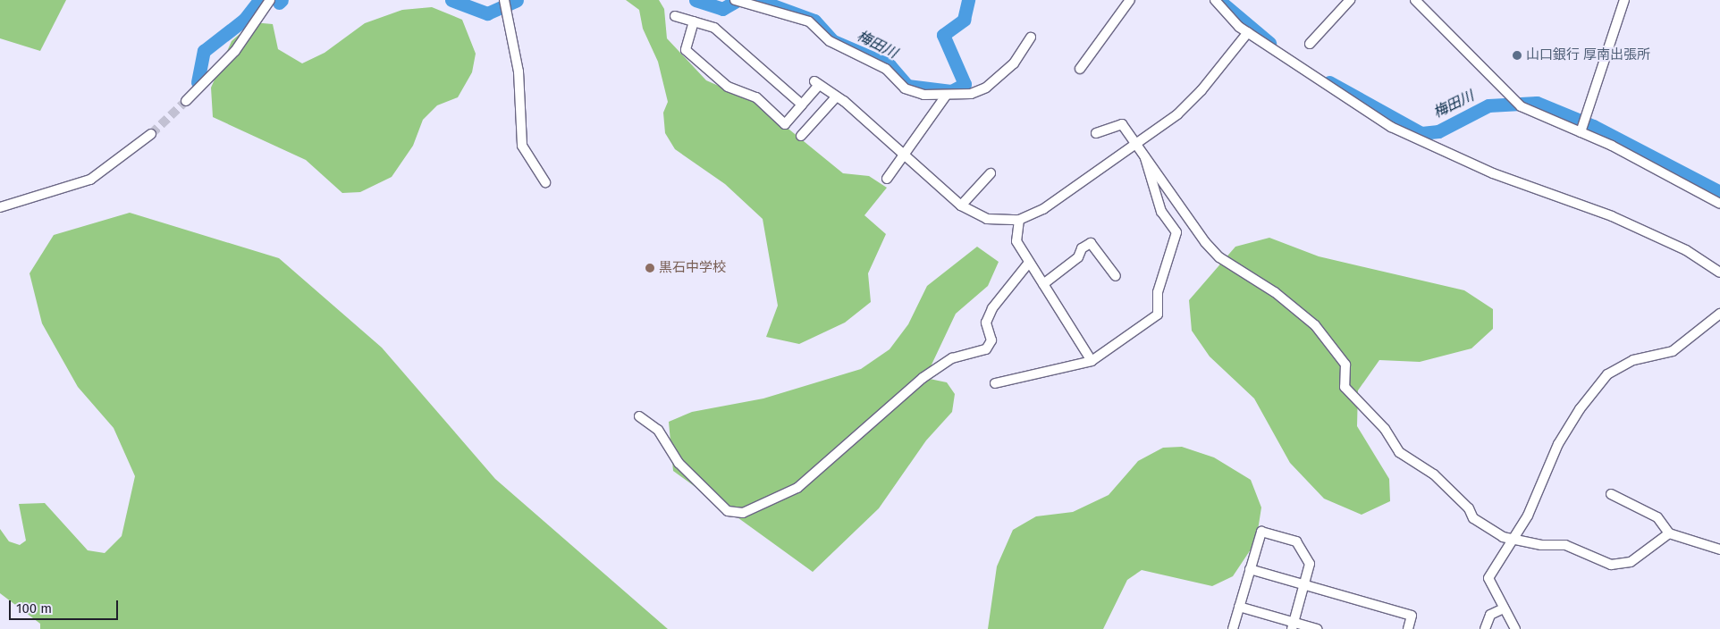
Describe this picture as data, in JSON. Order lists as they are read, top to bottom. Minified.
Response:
{"water":["梅田川"],"places":["山口銀行 厚南出張所","黒石中学校"],"scale_bar":"100 m"}
